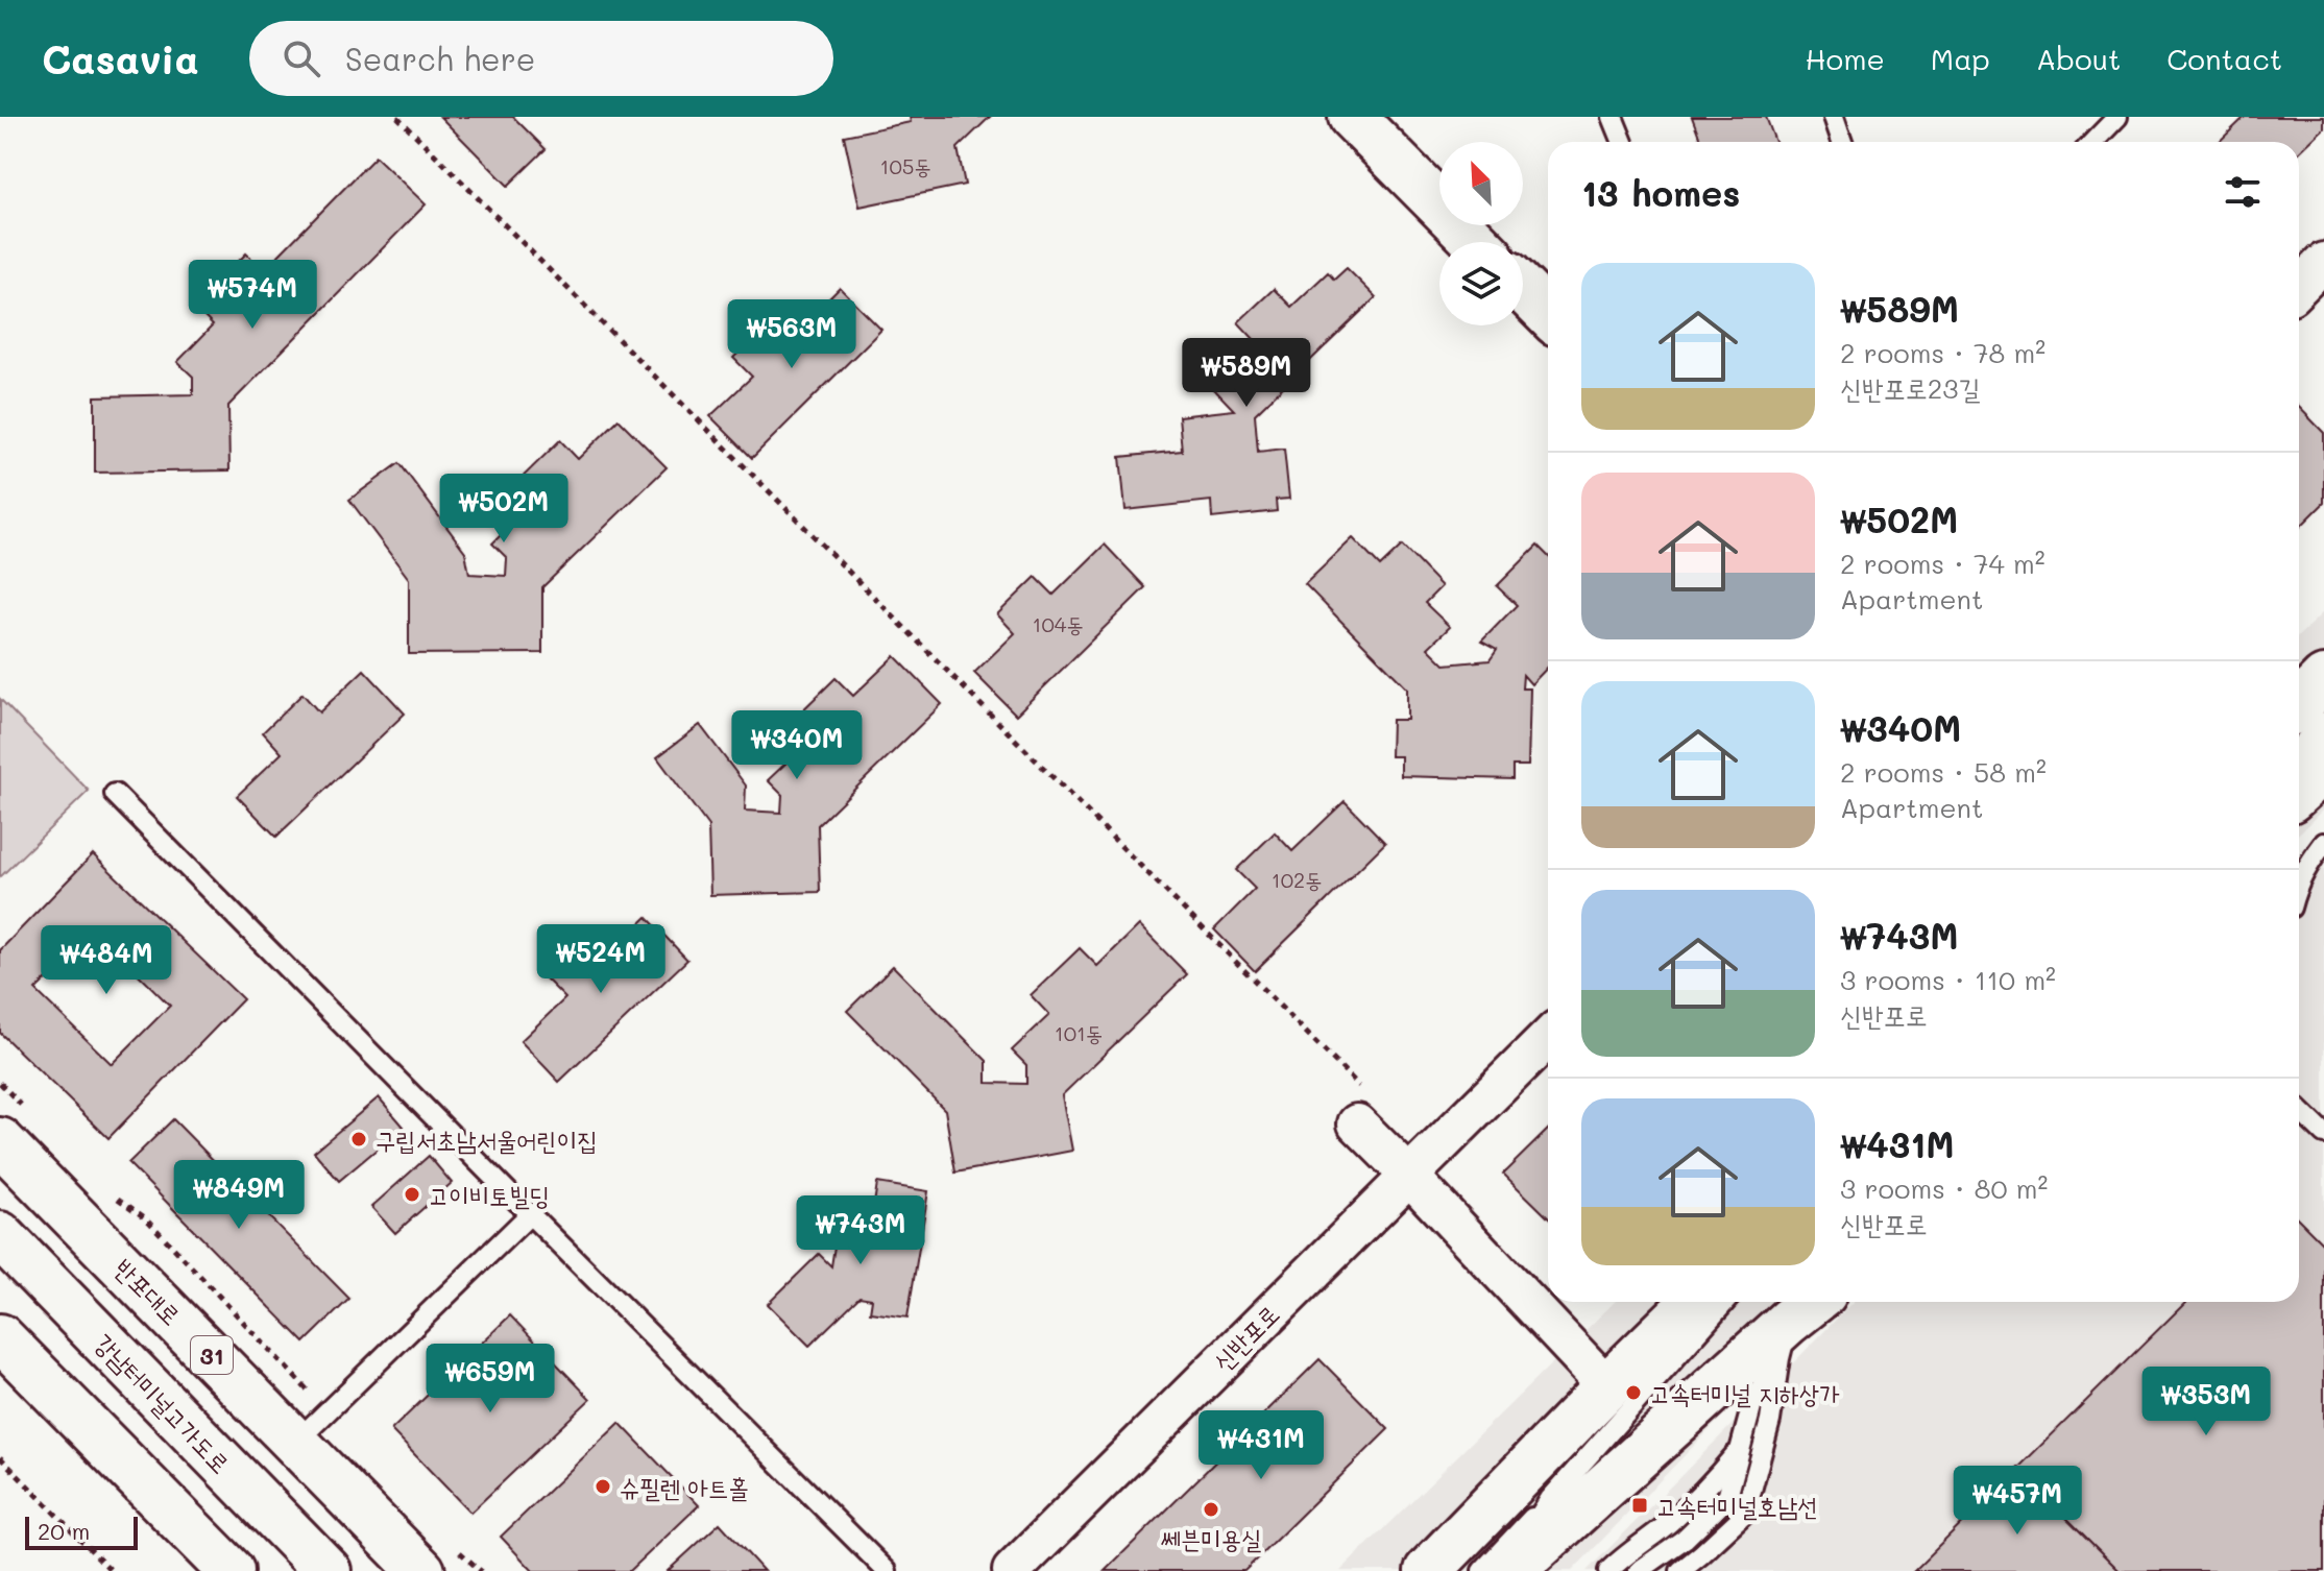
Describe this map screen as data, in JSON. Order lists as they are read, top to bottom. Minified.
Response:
{"streets":{"main road":["반포대로","31","강남터미널고가도로"],"street":["신반포로"]},"places":{"other":["구립서초남서울어린이집","고이비토빌딩","고속터미널 지하상가","슈필렌 아트홀","쎄븐미용실"],"transit":["고속터미널호남선"]},"house_numbers":["105동","104동","102동","101동"],"scale_bar":"20 m","north":"top left","page":{"header":"Casavia","search":"Search here","nav":["Home","Map","About","Contact"],"heading":"13 homes","list":[{"name":"₩589M","note":"2 rooms · 78 m² · 신반포로23길"},{"name":"₩502M","note":"2 rooms · 74 m² · Apartment"},{"name":"₩340M","note":"2 rooms · 58 m² · Apartment"},{"name":"₩743M","note":"3 rooms · 110 m² · 신반포로"},{"name":"₩431M","note":"3 rooms · 80 m² · 신반포로"}],"price":["₩574M","₩563M","₩589M","₩502M","₩340M","₩524M","₩484M","₩849M","₩743M","₩659M","₩353M","₩431M","₩457M"],"scale":"20 m"}}
